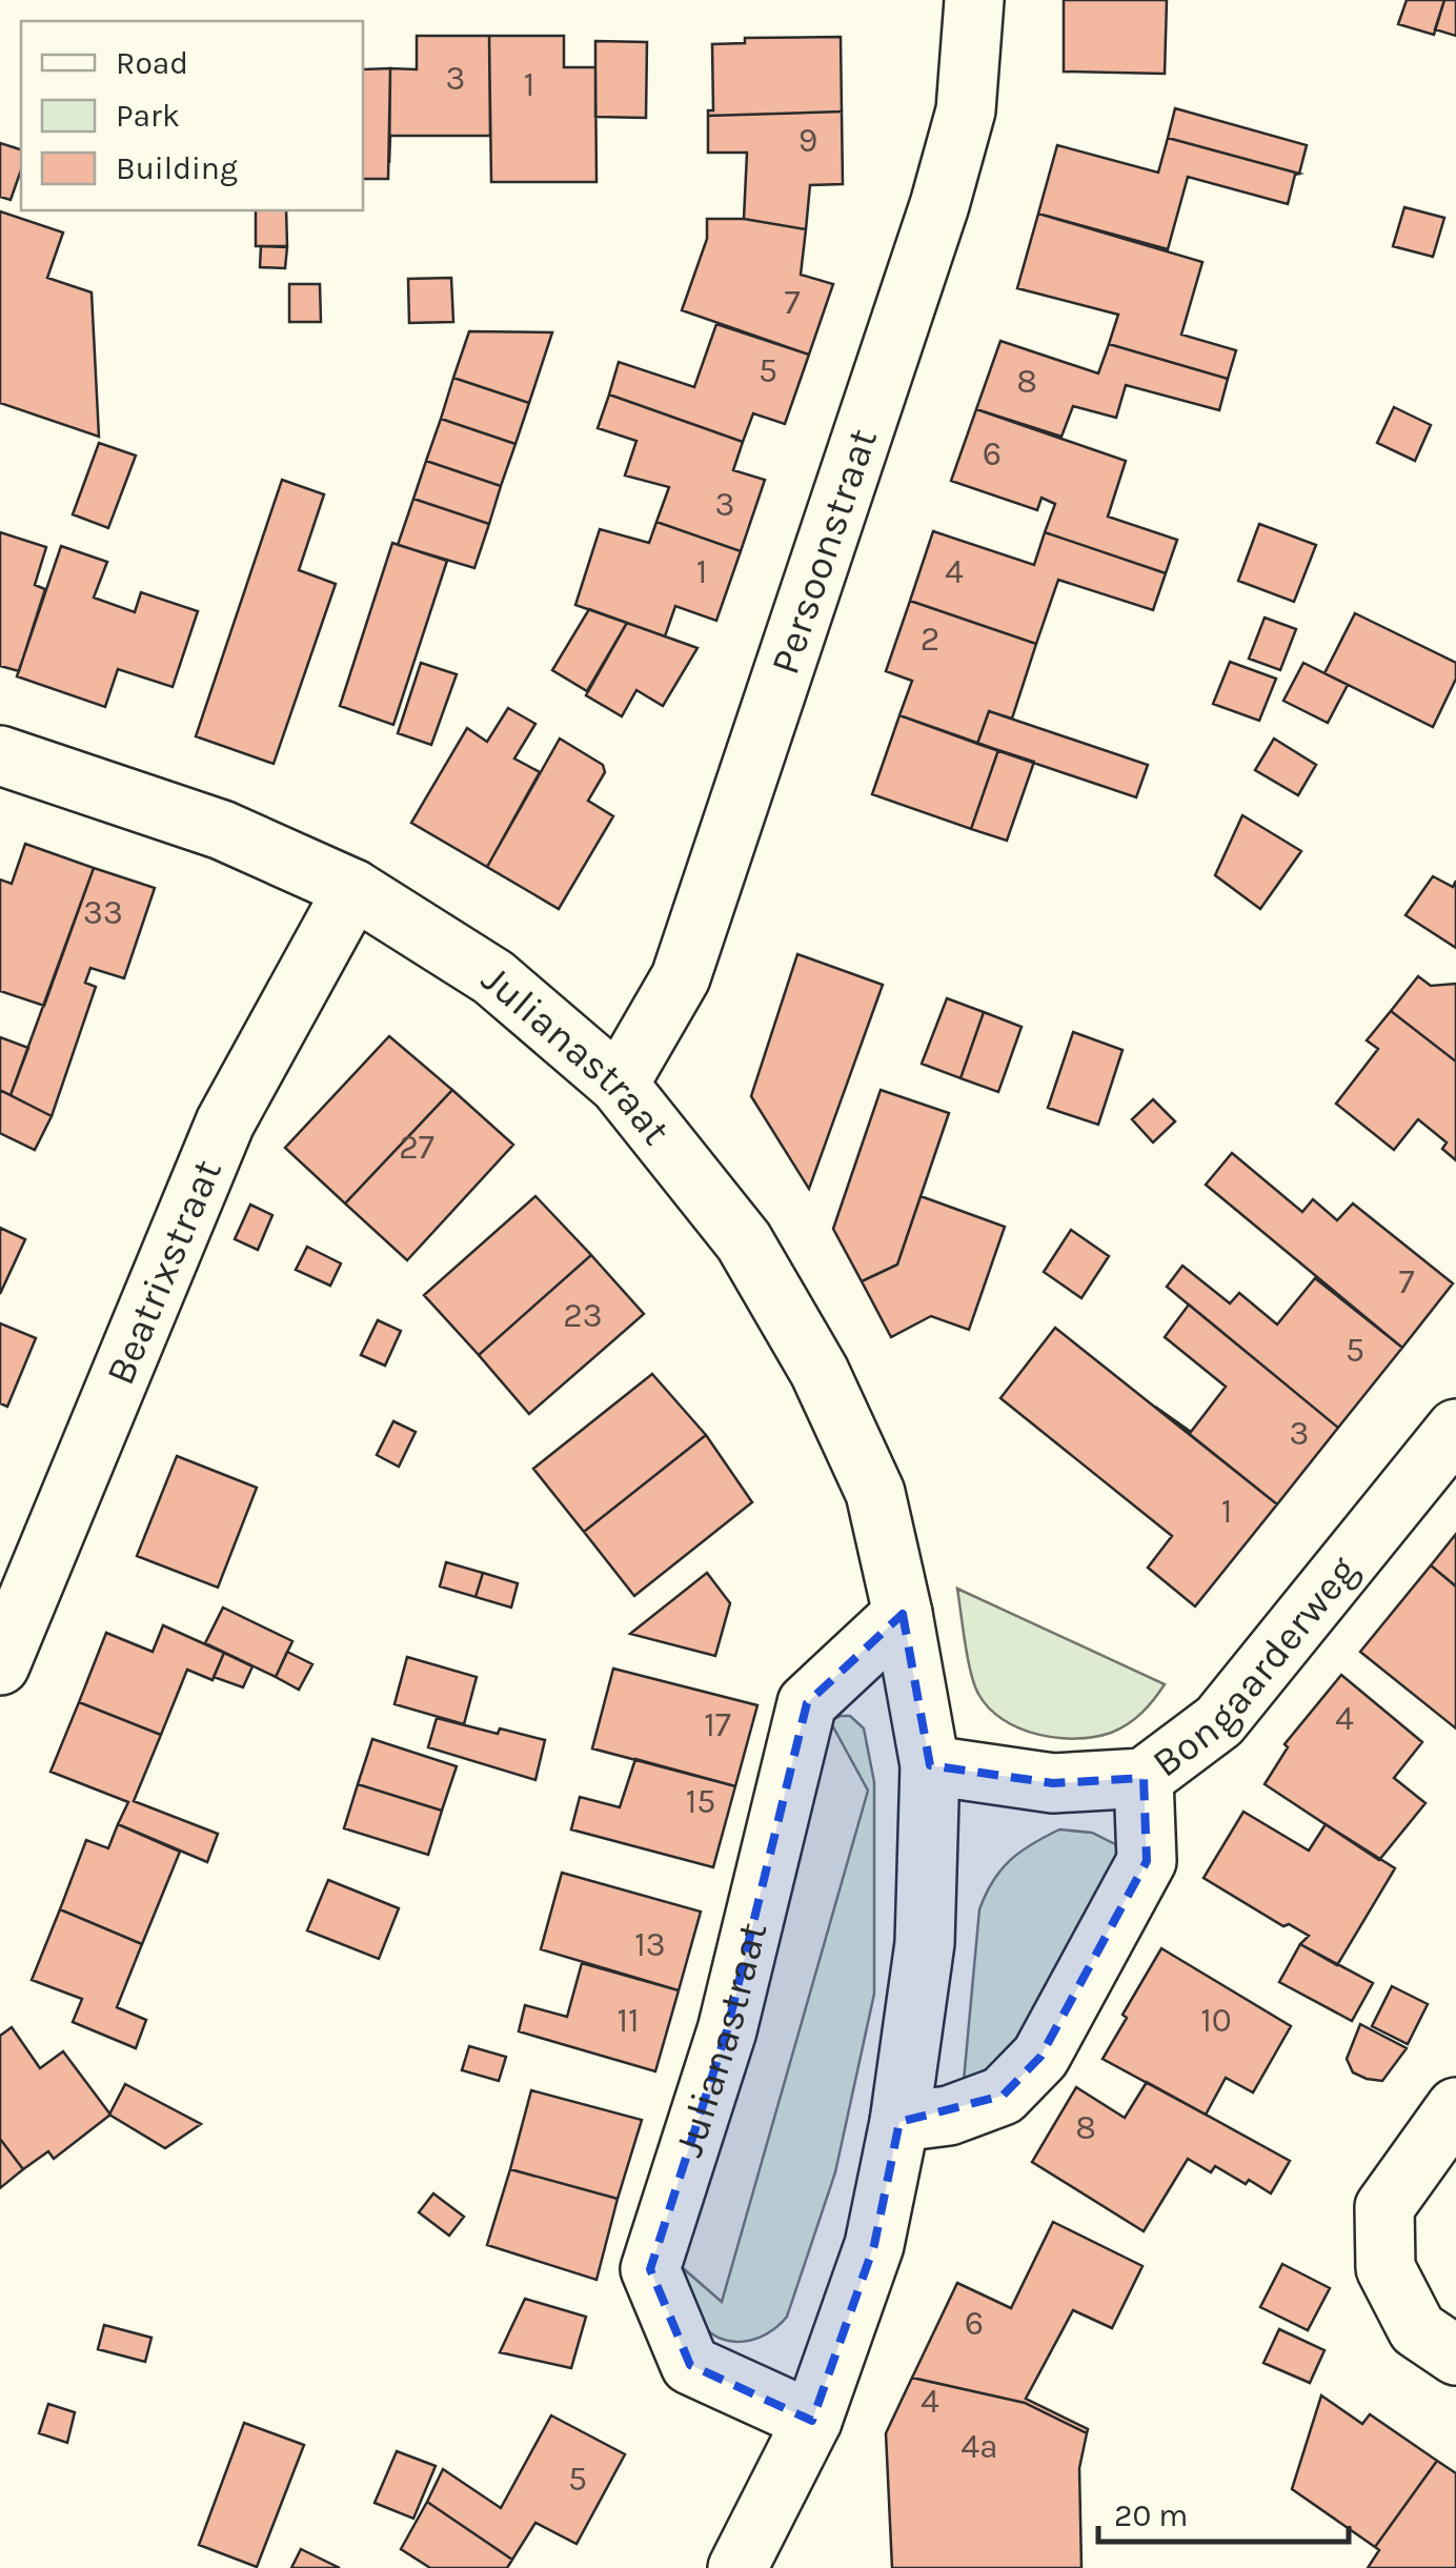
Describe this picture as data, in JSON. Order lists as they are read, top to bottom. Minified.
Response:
{"streets":{"street":["Persoonstraat","Julianastraat","Beatrixstraat","Bongaarderweg"]},"crossings":[["Persoonstraat","Julianastraat"],["Julianastraat","Beatrixstraat"],["Julianastraat","Bongaarderweg"]],"house_numbers":["3","1","9","7","5","8","6","3","1","4","2","33","27","7","23","5","3","1","4","17","15","13","11","10","8","6","4","4a","5"],"legend":["Road","Park","Building"],"scale_bar":"20 m"}
